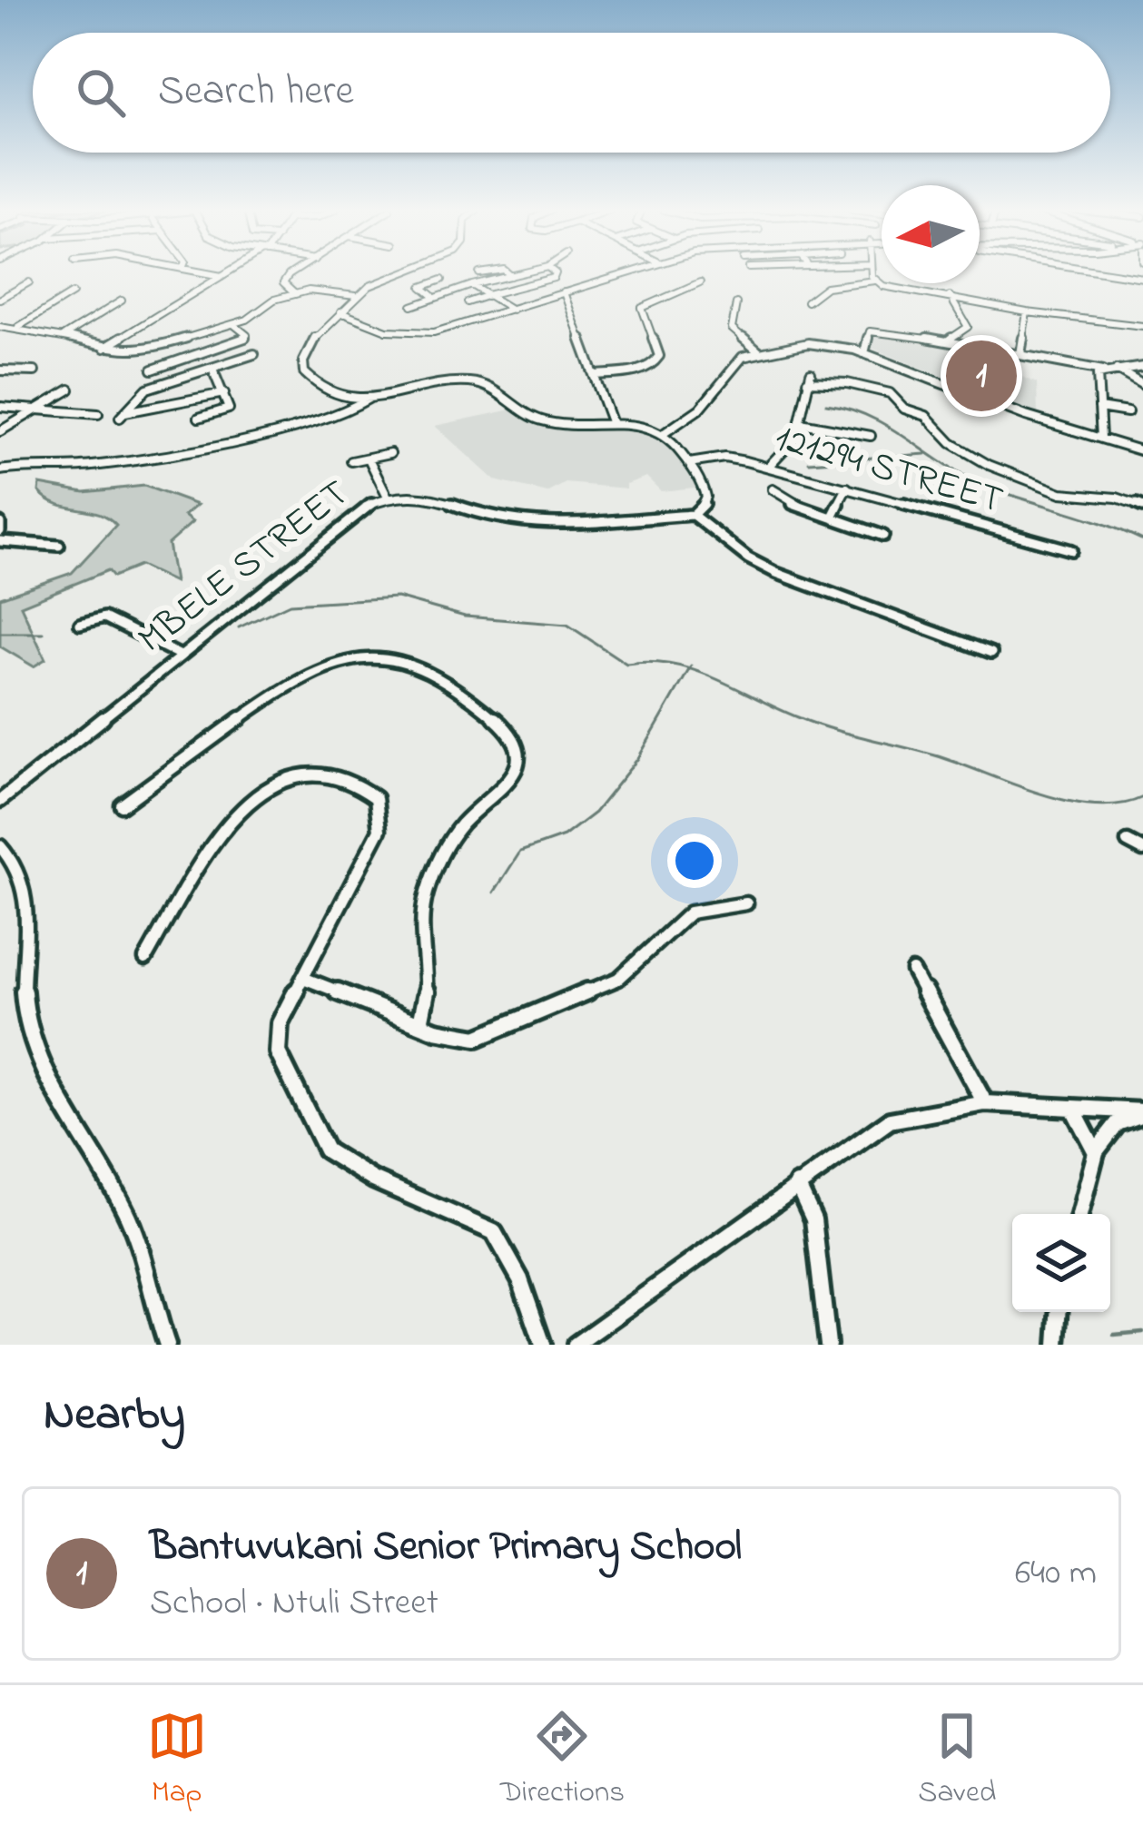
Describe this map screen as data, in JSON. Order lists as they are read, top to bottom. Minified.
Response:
{"streets":{"street":["121294 STREET","MBELE STREET"]},"north":"left","page":{"search":"Search here","pins":"1","heading":"Nearby","list":[{"mark":"1","name":"Bantuvukani Senior Primary School","note":"School · Ntuli Street","value":"640 m"}],"nav":["Map","Directions","Saved"]}}
